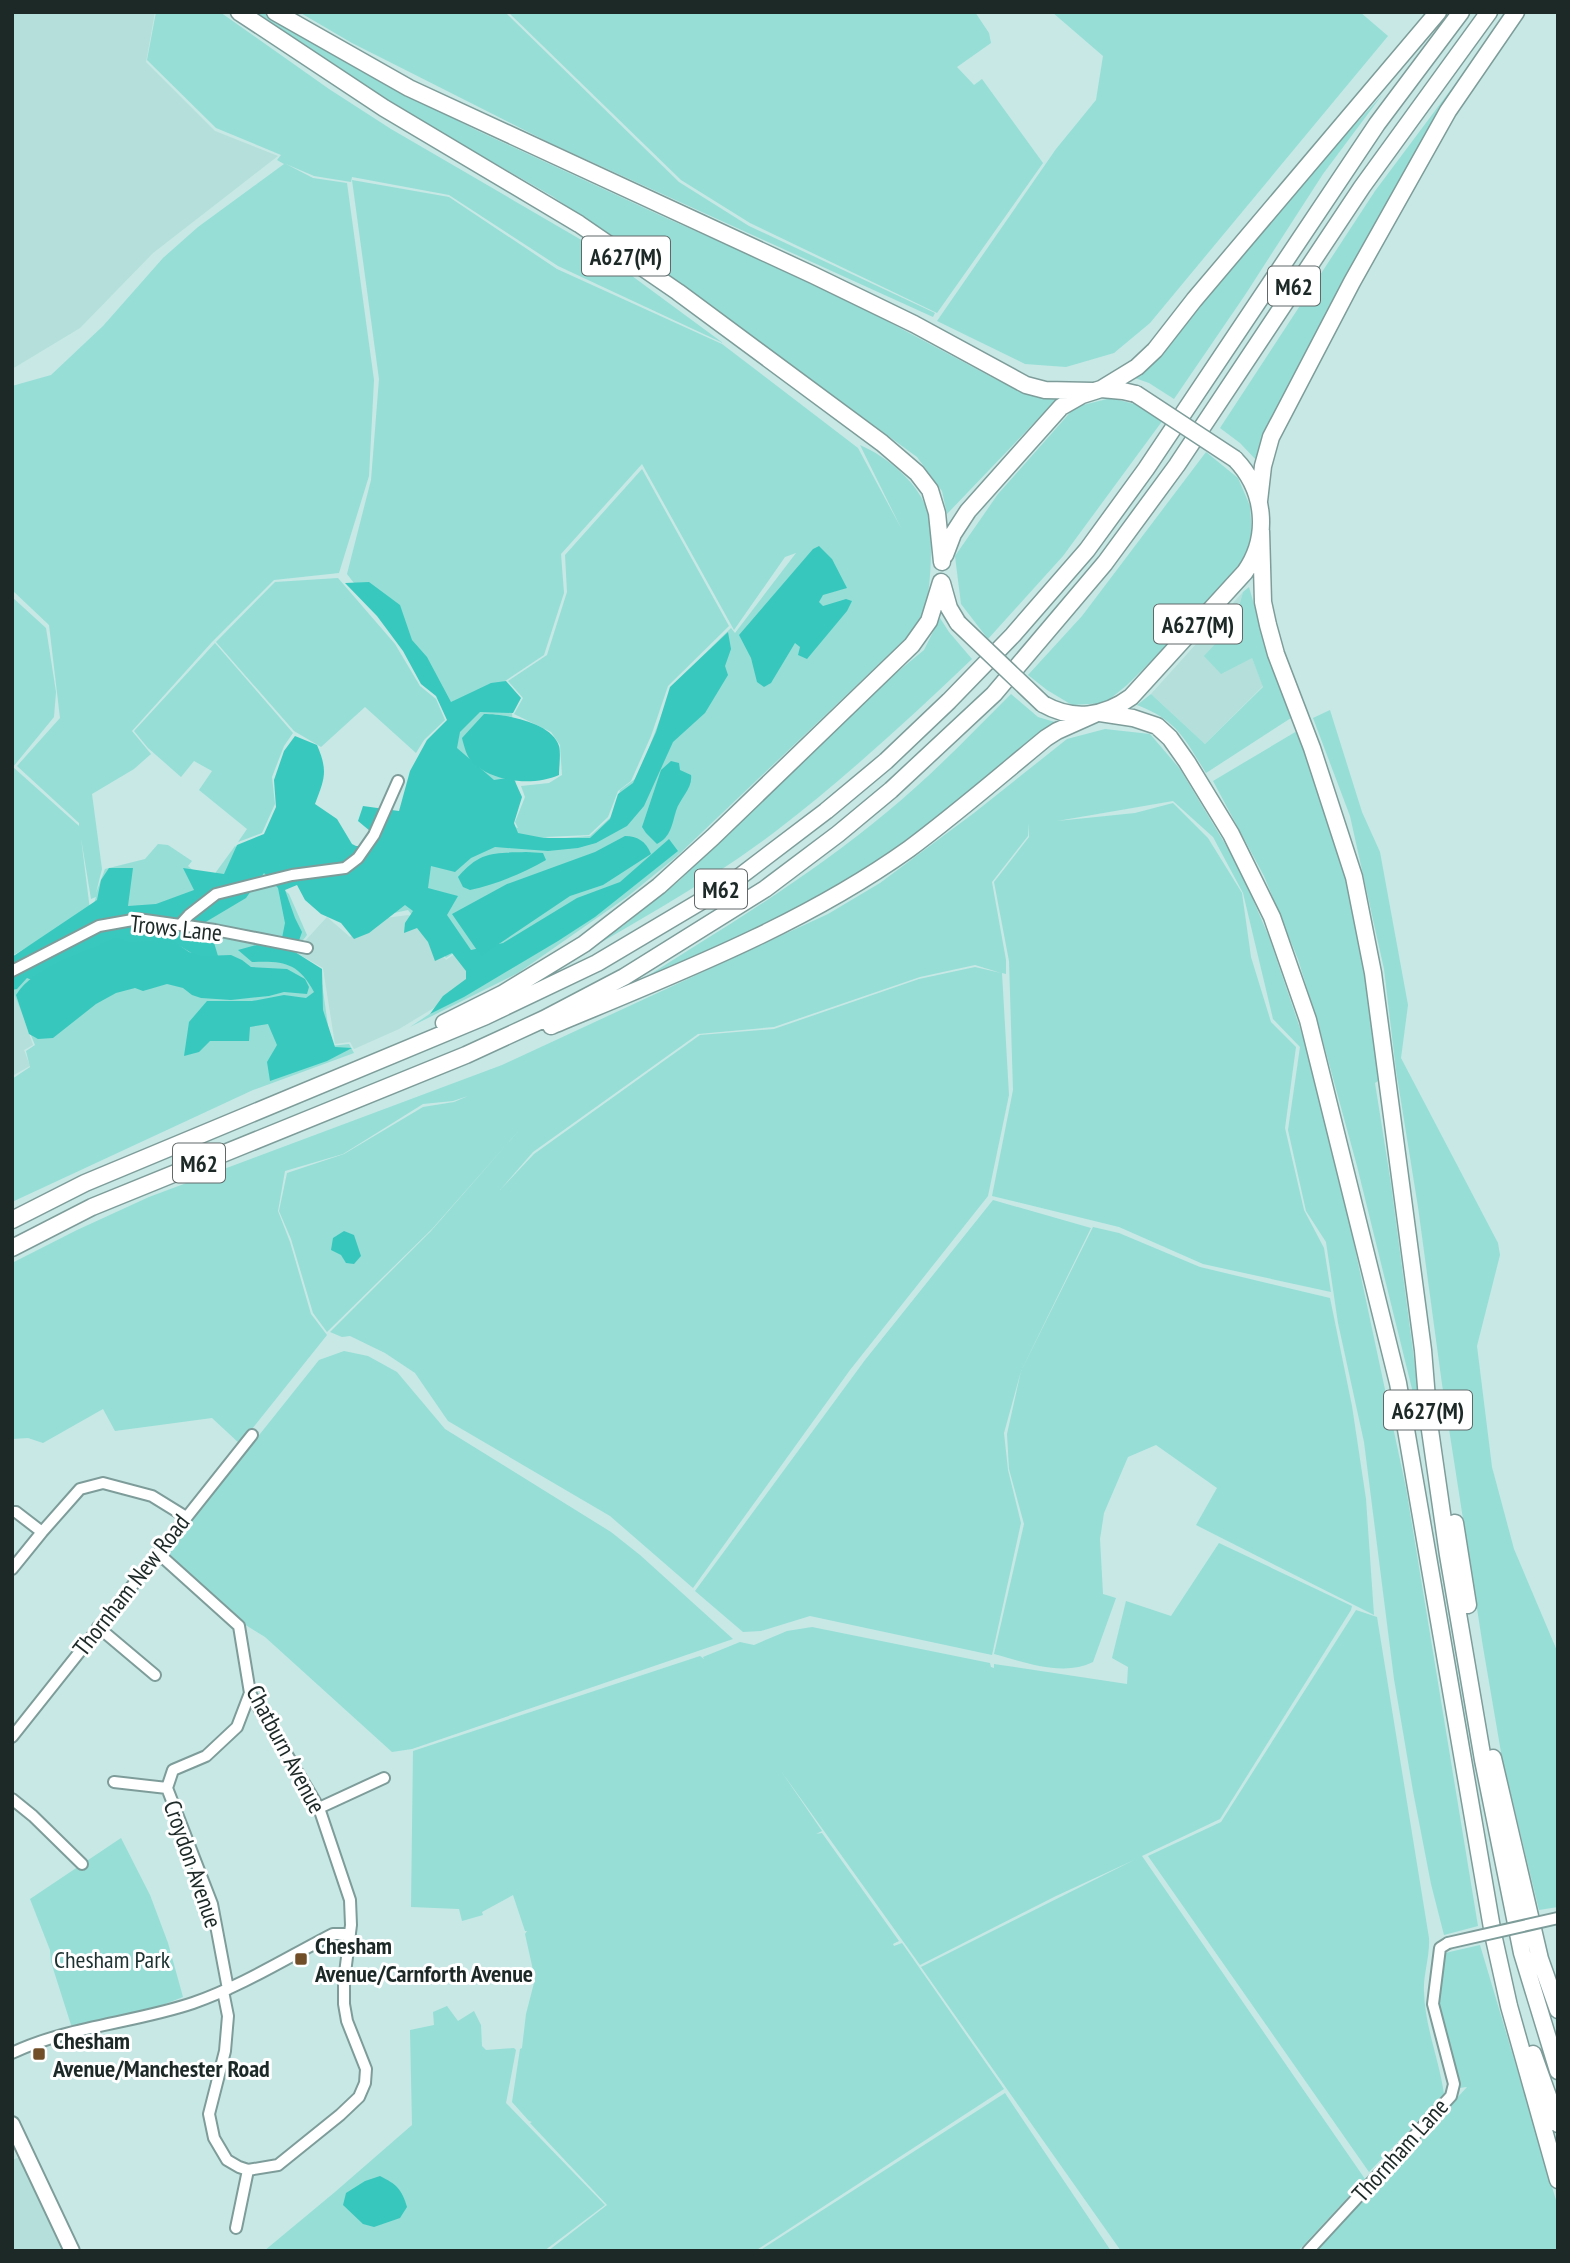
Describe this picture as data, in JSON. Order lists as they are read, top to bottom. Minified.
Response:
{"streets":{"highway":["A627(M)","M62"],"street":["Trows Lane","Thornham New Road","Chatburn Avenue","Croydon Avenue","Thornham Lane"]},"crossings":[["A627(M)","M62"],["Thornham New Road","Chatburn Avenue"],["Chatburn Avenue","Croydon Avenue"]],"parks":["Chesham Park"],"places":{"transit":["Chesham Avenue/Carnforth Avenue","Chesham Avenue/Manchester Road"]}}
